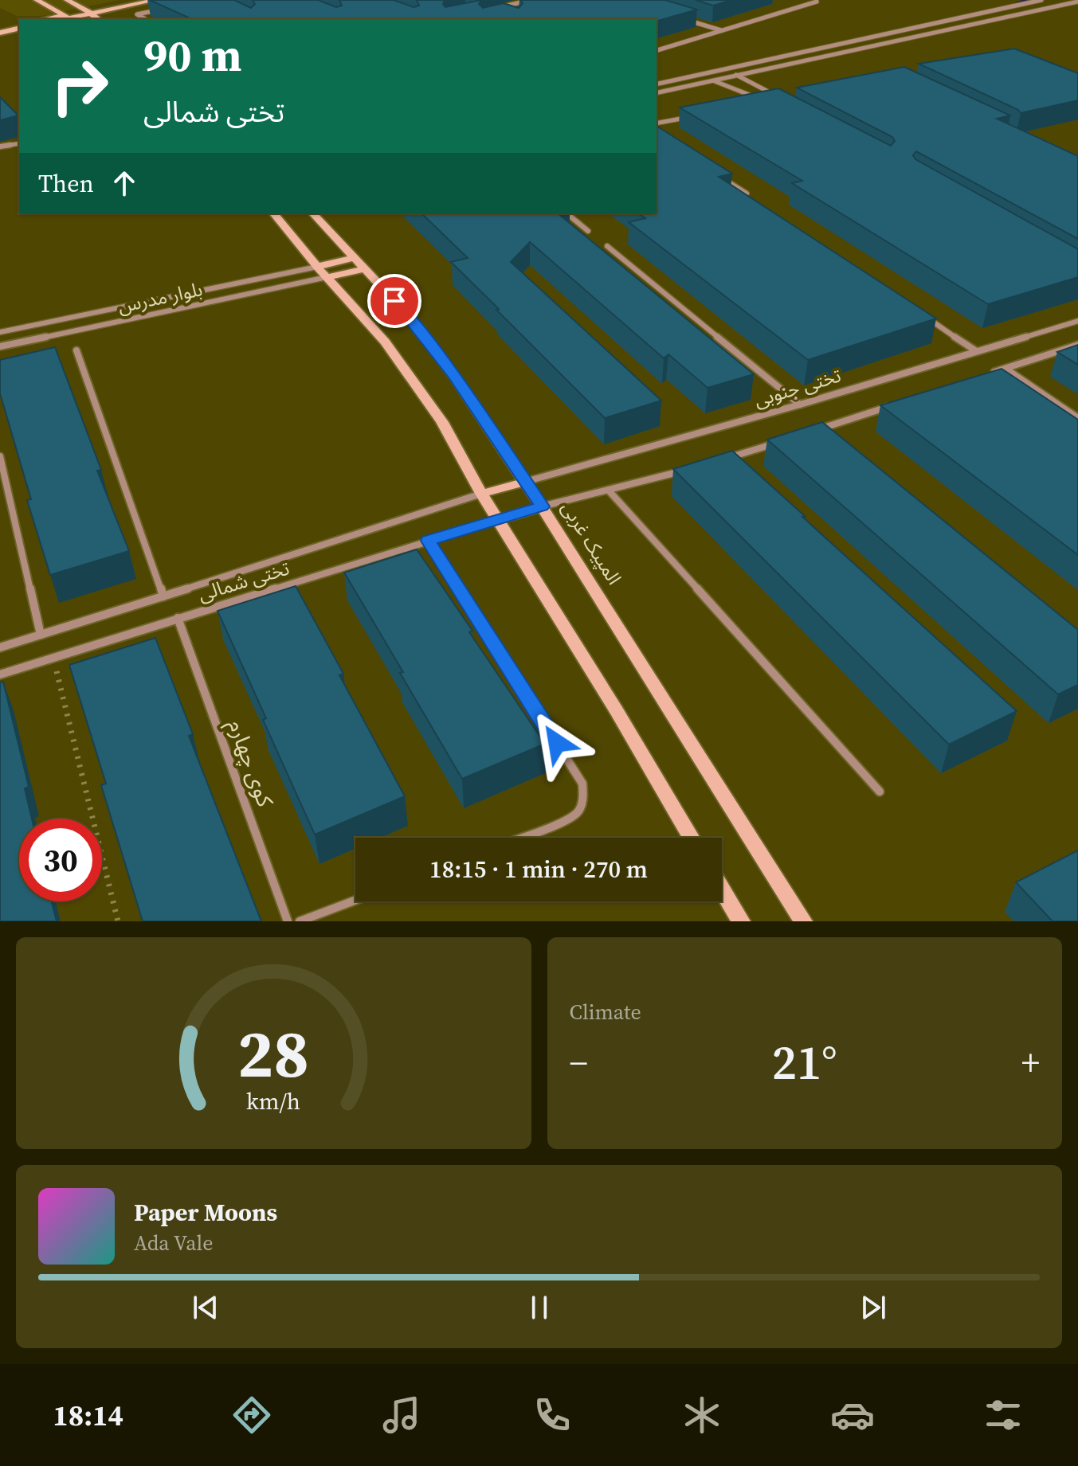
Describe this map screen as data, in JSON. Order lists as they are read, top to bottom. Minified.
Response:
{"streets":{"street":["بلوار مدرس","تختی جنوبی","المپیک غربی","تختی شمالی","کوی چهارم"]},"crossings":[["تختی جنوبی","المپیک غربی"],["تختی شمالی","کوی چهارم"]],"page":{"turn":["90 m","تختی شمالی"],"then":"Then","limit":"30","trip":"18:15 · 1 min · 270 m","tile":"Climate","heat":["−","21°","+"],"song":["Paper Moons","Ada Vale"],"tabs":"18:14","gauge":["28","km/h"]}}
